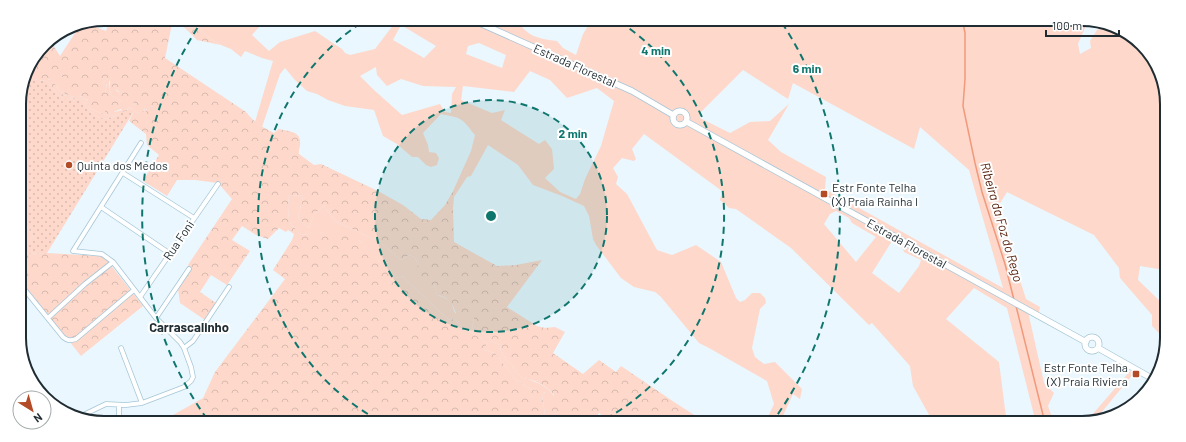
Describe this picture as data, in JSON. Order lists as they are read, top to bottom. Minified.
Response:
{"streets":{"main road":["Estrada Florestal"],"street":["Rua Foni"]},"districts":["Carrascalinho"],"water":["Ribeira da Foz do Rego"],"places":{"other":["Quinta dos Medos"],"transit":["Estr Fonte Telha (X) Praia Rainha I","Estr Fonte Telha (X) Praia Riviera"]},"scale_bar":"100 m","north":"bottom right","rings":["4 min","6 min","2 min"]}
